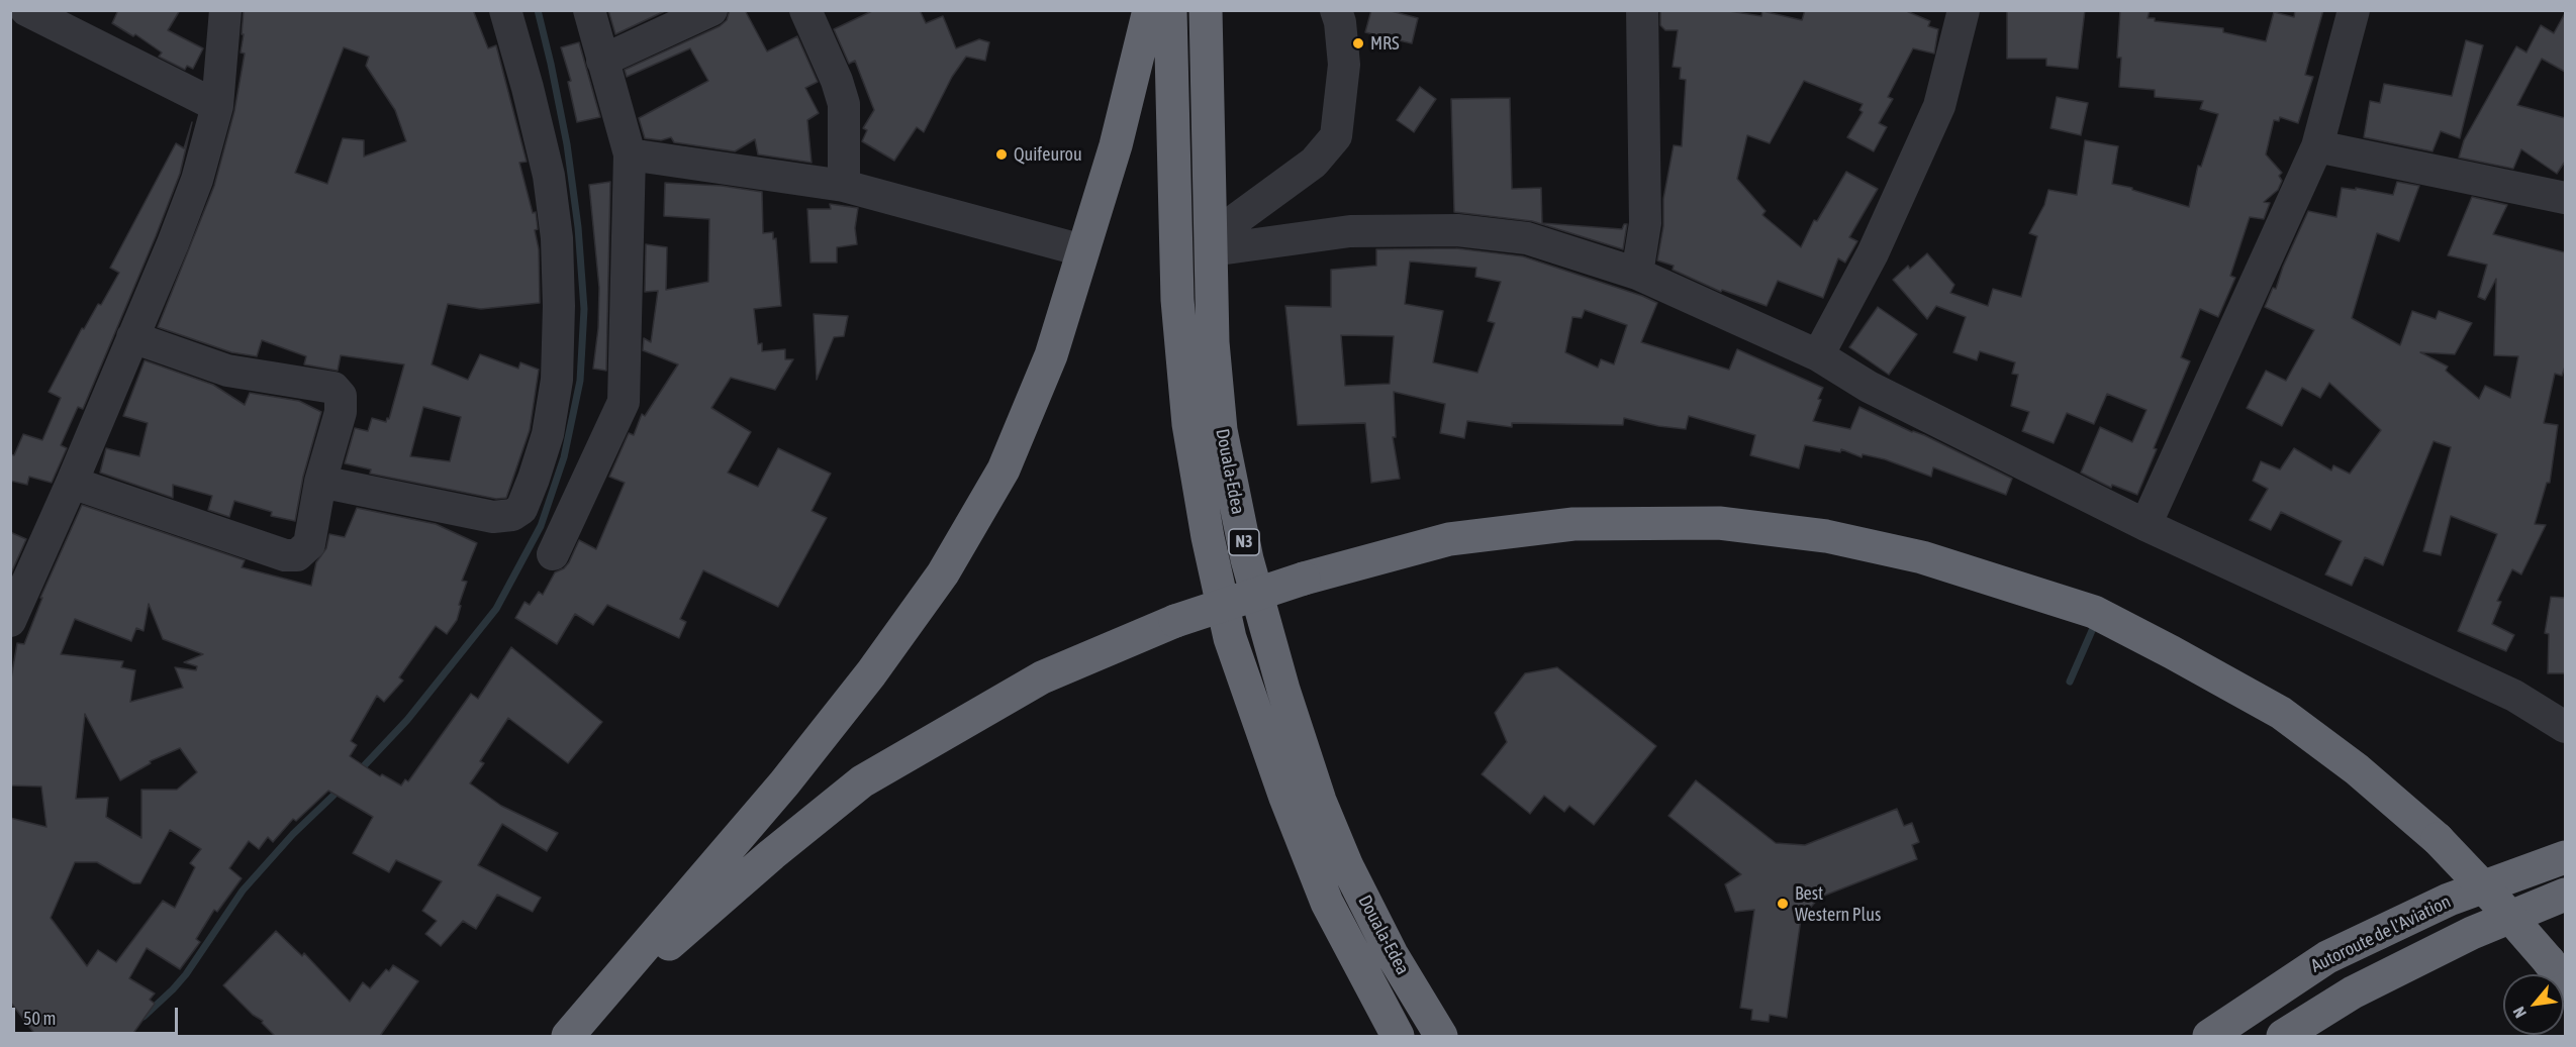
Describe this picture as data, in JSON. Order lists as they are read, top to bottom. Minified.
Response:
{"streets":{"highway":["Douala-Edea","N3","Autoroute de l'Aviation"]},"places":["MRS","Quifeurou","Best Western Plus"],"scale_bar":"50 m","north":"bottom left"}
